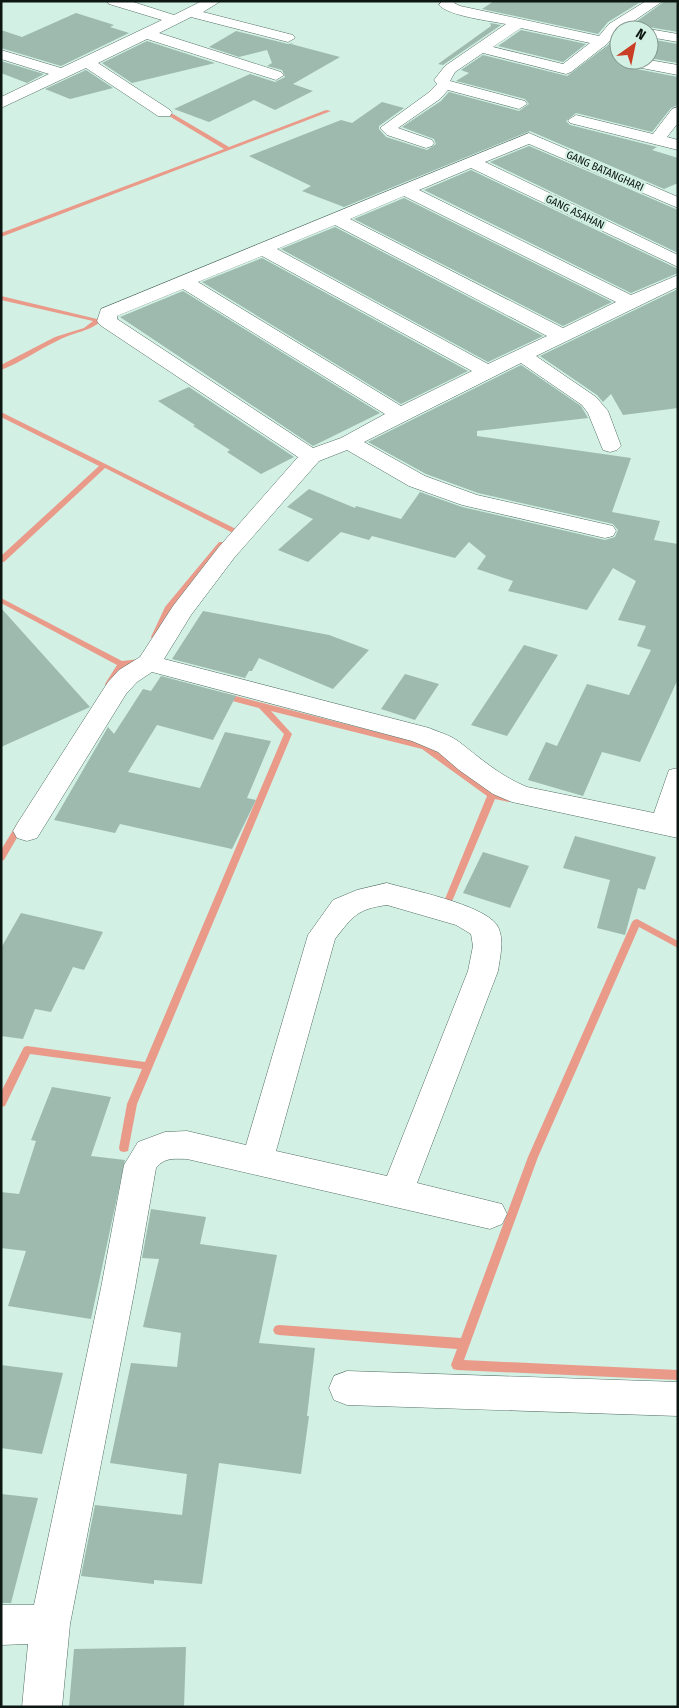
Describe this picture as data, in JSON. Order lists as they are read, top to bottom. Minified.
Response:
{"streets":{"street":["GANG BATANGHARI","GANG ASAHAN"]},"crossings":[["GANG BATANGHARI","GANG ASAHAN"]],"north":"top right"}
